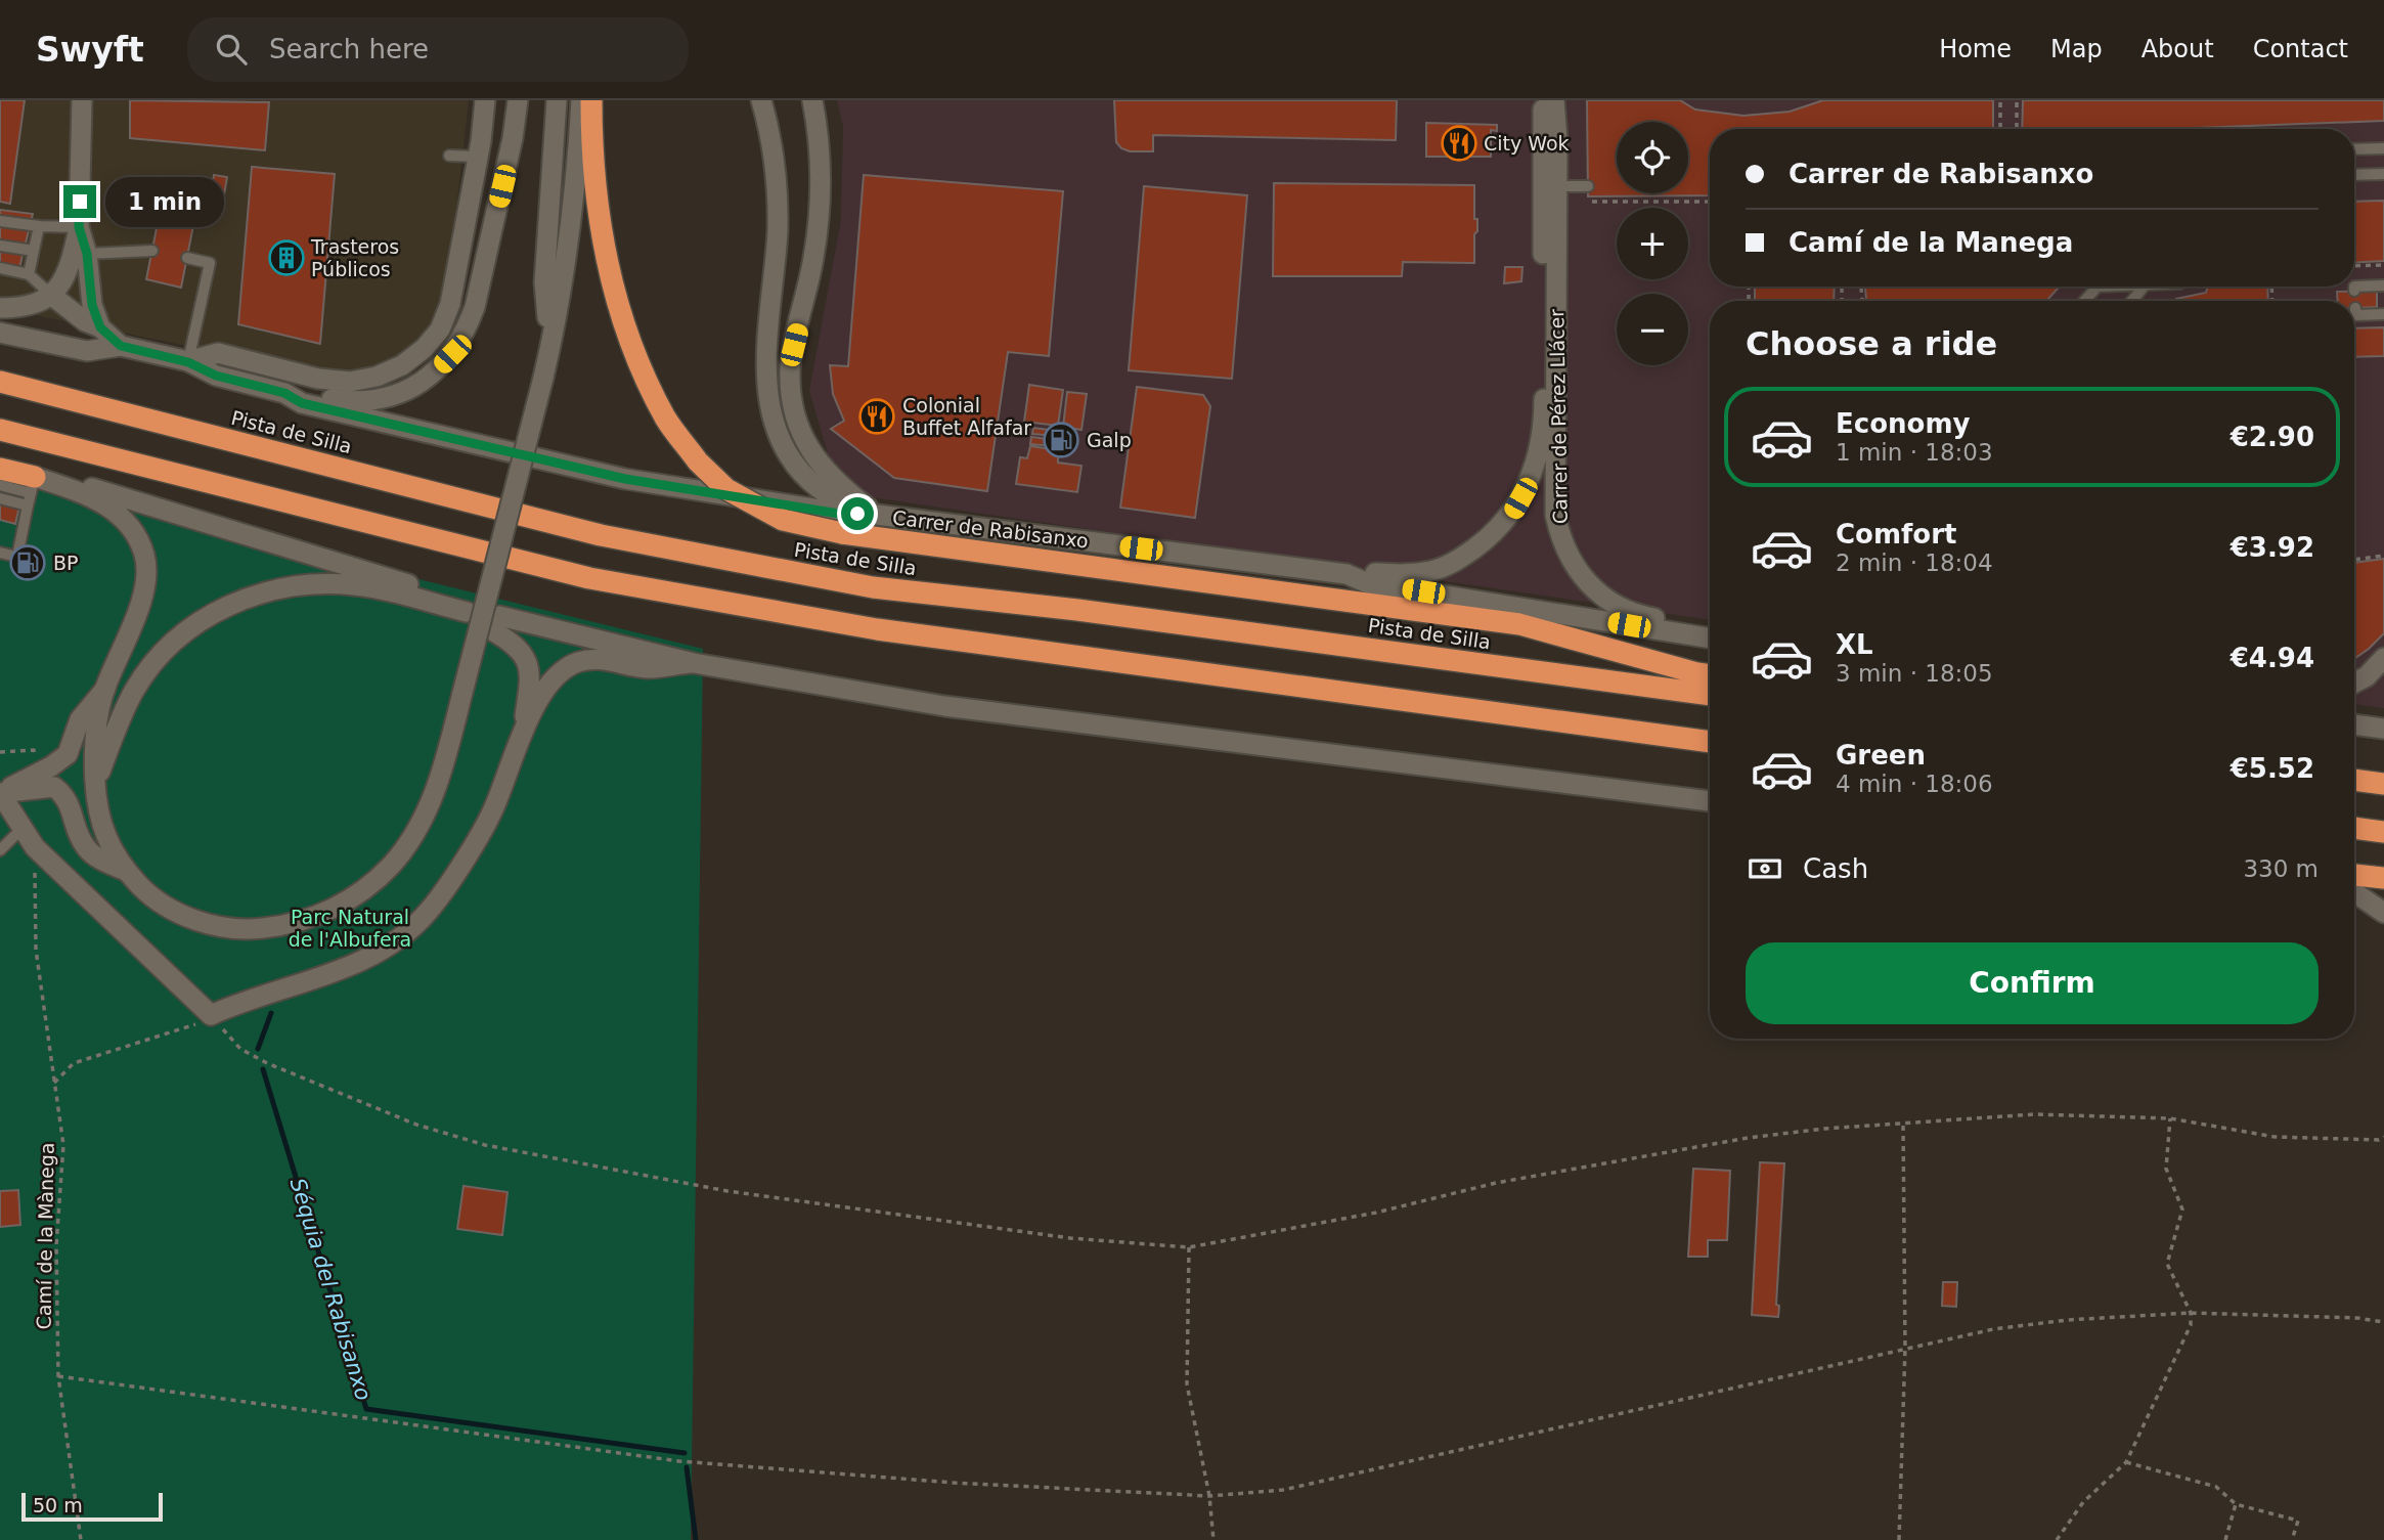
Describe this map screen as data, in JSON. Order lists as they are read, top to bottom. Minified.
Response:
{"streets":{"highway":["Pista de Silla"],"street":["Carrer de Pérez Llácer","Carrer de Rabisanxo"],"path":["Camí de la Mànega"]},"crossings":[["Carrer de Pérez Llácer","Carrer de Rabisanxo"]],"water":["Séquia del Rabisanxo"],"parks":["Parc Natural de l'Albufera"],"places":{"restaurant":["City Wok","Colonial Buffet Alfafar"],"building":["Trasteros Públicos"],"fuel station":["Galp","BP"]},"scale_bar":"50 m","page":{"header":"Swyft","search":"Search here","nav":["Home","Map","About","Contact"],"map_buttons":["+","−"],"banner":["Carrer de Rabisanxo","Camí de la Manega"],"bubble":"1 min","heading":"Choose a ride","list":[{"name":"Economy","note":"1 min · 18:03","value":"€2.90"},{"name":"Comfort","note":"2 min · 18:04","value":"€3.92"},{"name":"XL","note":"3 min · 18:05","value":"€4.94"},{"name":"Green","note":"4 min · 18:06","value":"€5.52"}],"pay":["Cash","330 m"],"buttons":"Confirm","scale":"50 m"}}
